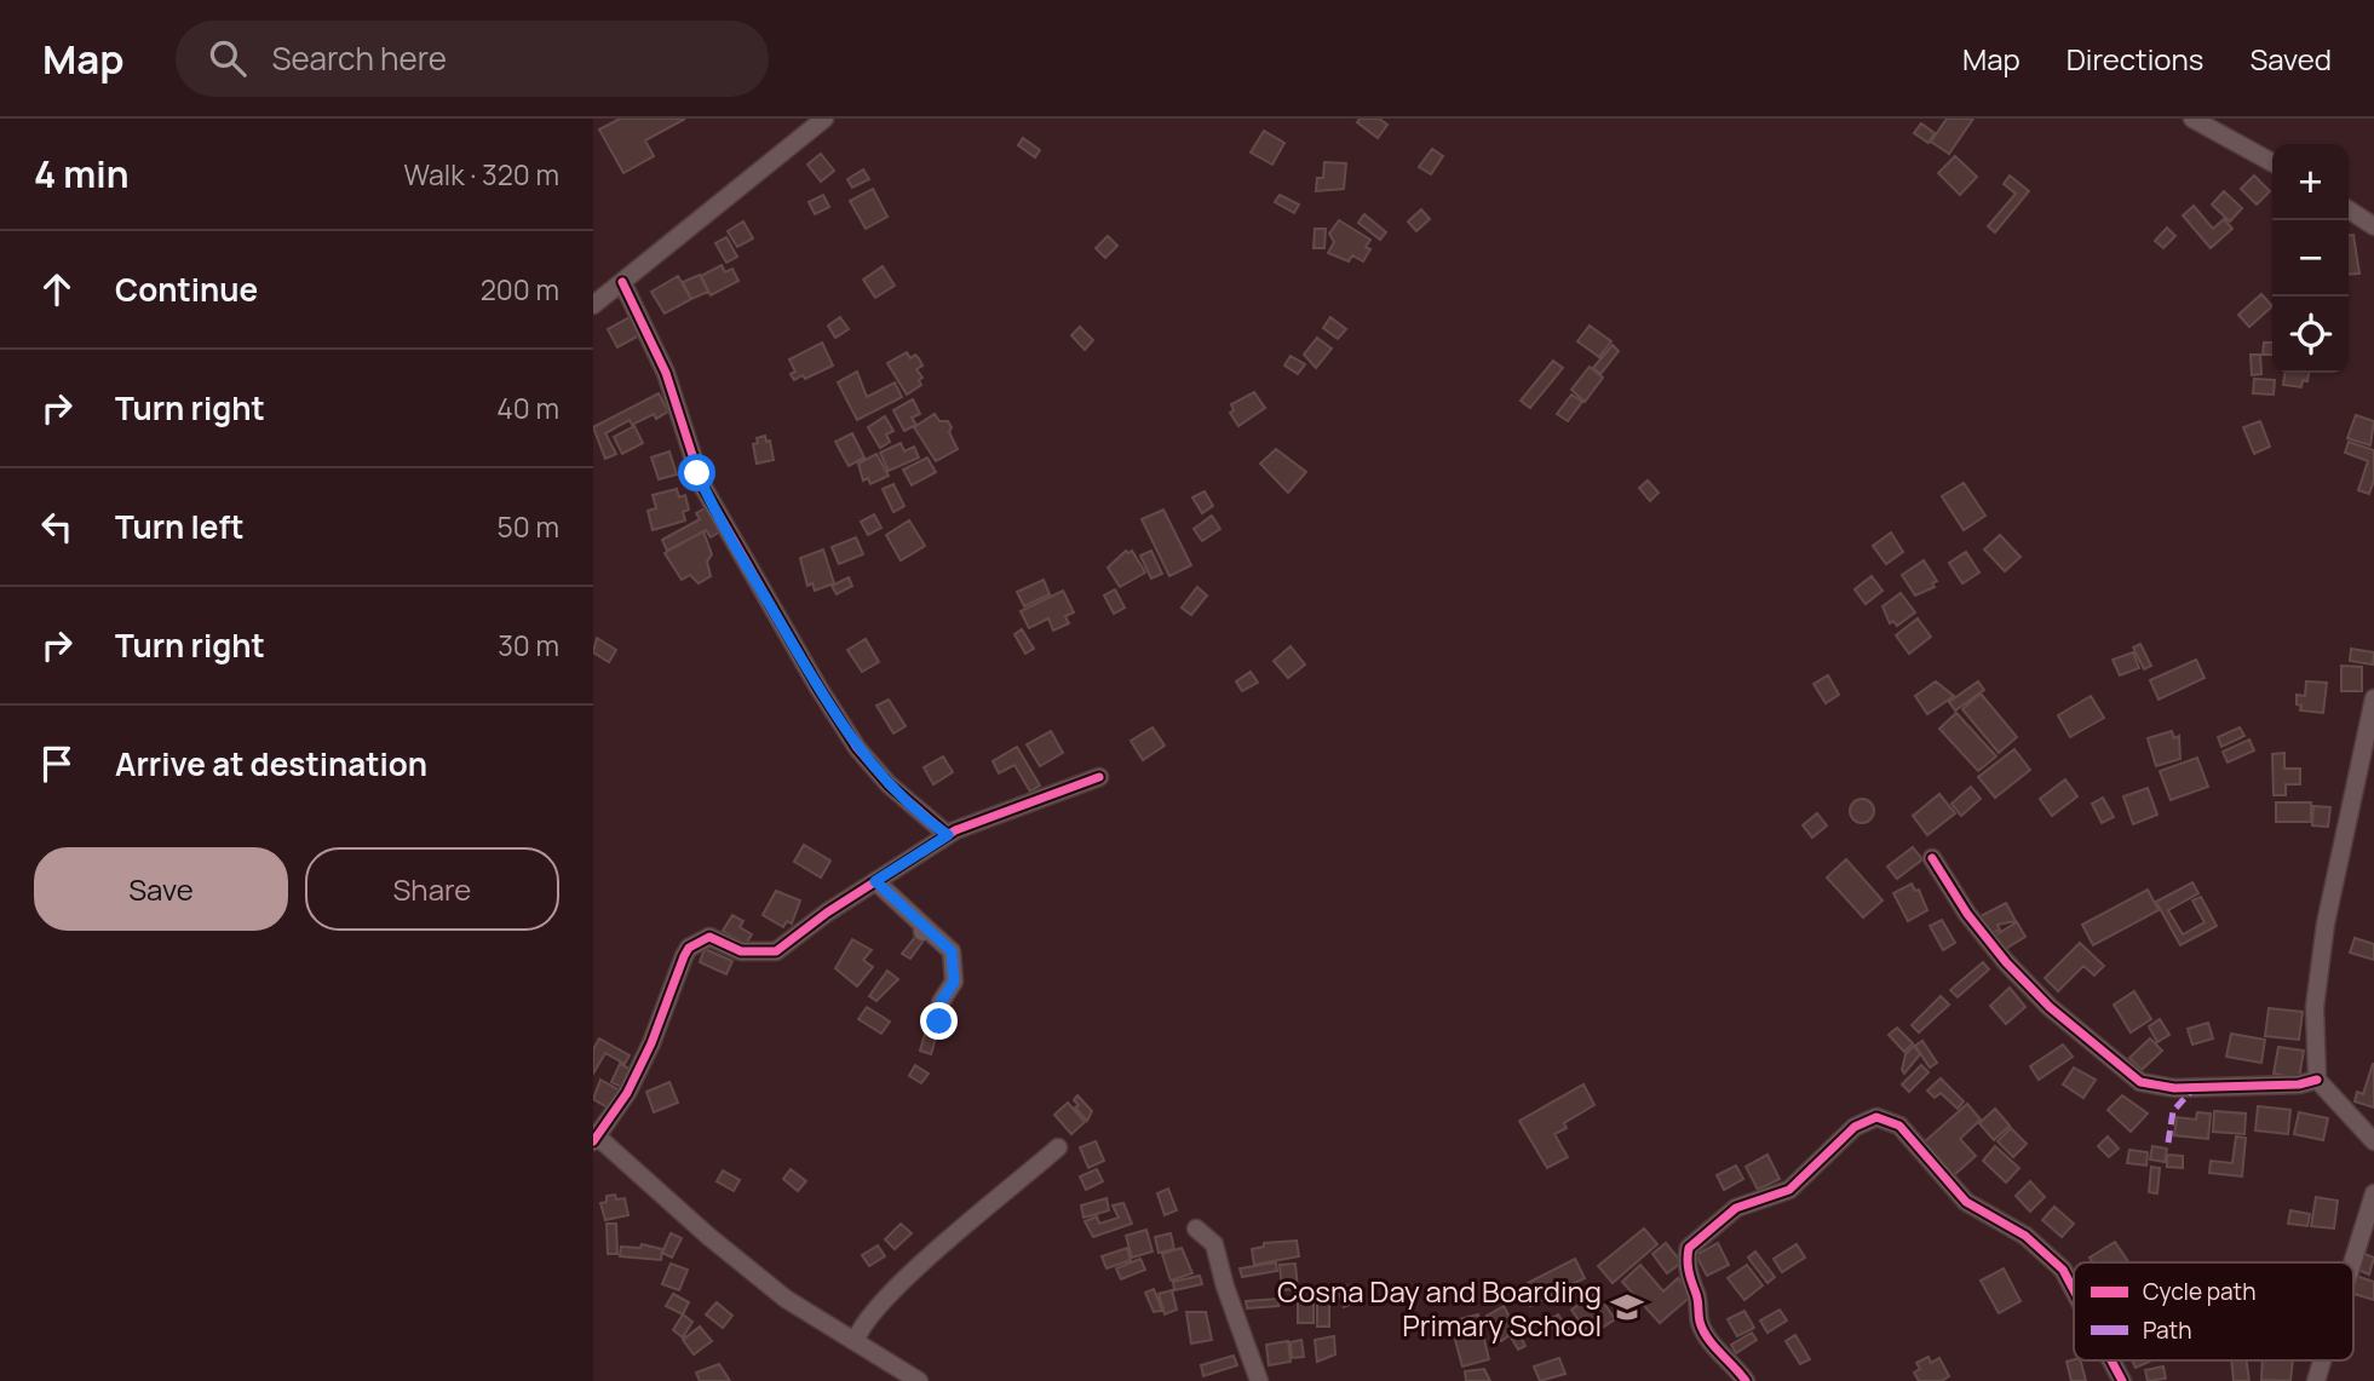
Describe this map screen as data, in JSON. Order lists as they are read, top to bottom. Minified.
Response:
{"places":{"school or university":["Cosna Day and Boarding Primary School"]},"legend":["Cycle path","Path"],"page":{"header":"Map","search":"Search here","nav":["Map","Directions","Saved"],"heading":["4 min","Walk · 320 m"],"map_buttons":["+","−"],"list":[["Continue","200 m"],["Turn right","40 m"],["Turn left","50 m"],["Turn right","30 m"],"Arrive at destination"],"buttons":["Save","Share"]}}
